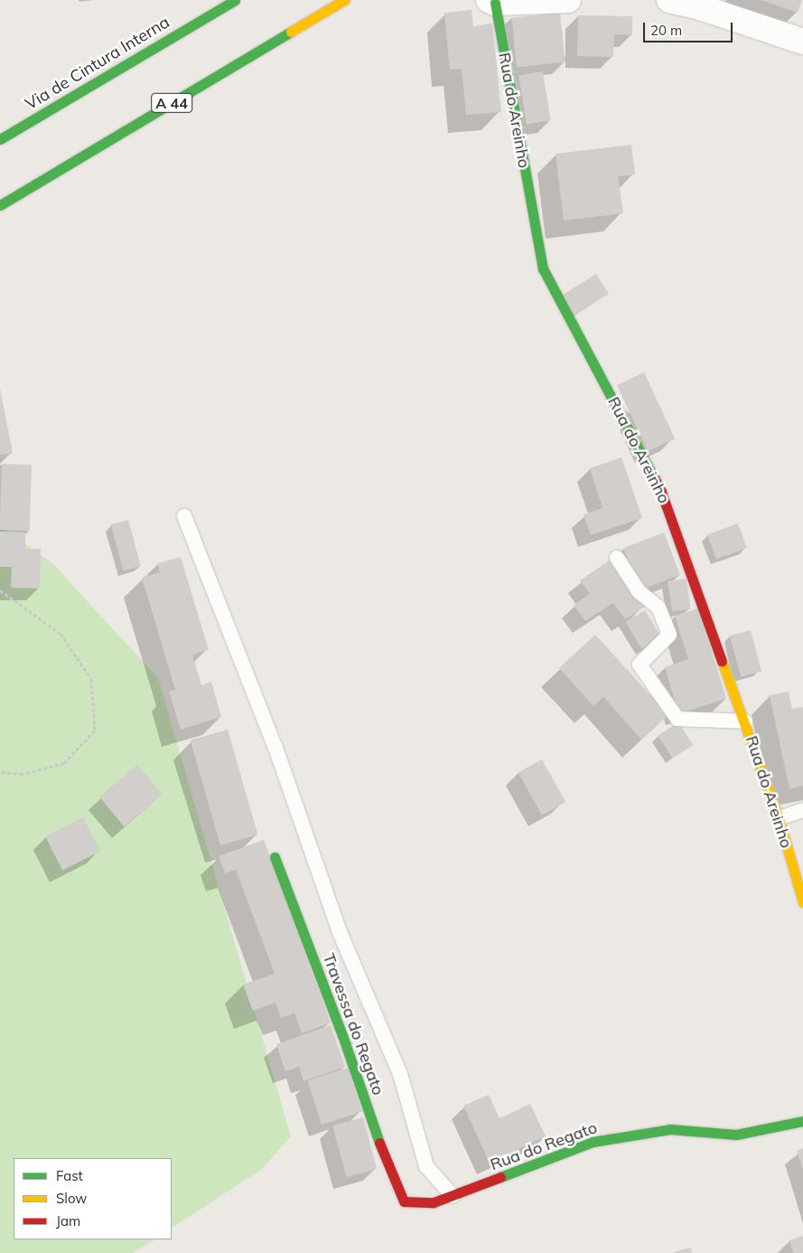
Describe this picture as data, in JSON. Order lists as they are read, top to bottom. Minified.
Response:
{"streets":{"main road":["Via de Cintura Interna","A 44","Rua do Areinho","Travessa do Regato","Rua do Regato"]},"crossings":[["Travessa do Regato","Rua do Regato"]],"legend":["Fast","Slow","Jam"],"scale_bar":"20 m"}
